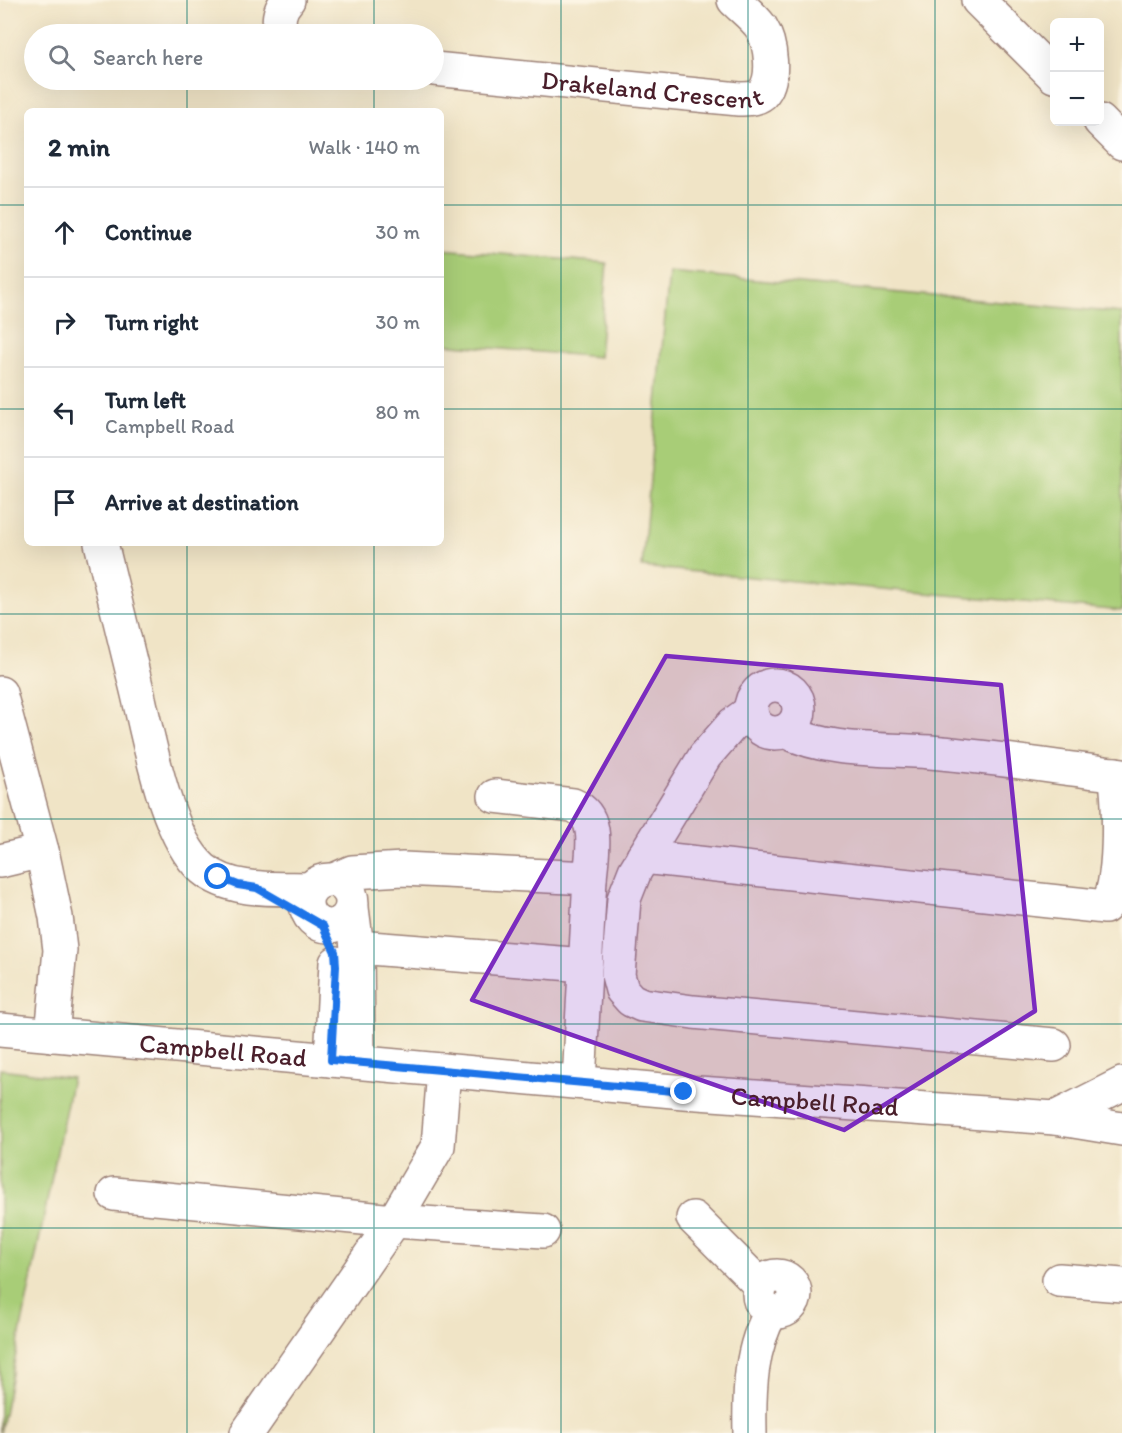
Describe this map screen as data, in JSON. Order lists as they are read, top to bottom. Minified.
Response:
{"streets":{"street":["Drakeland Crescent","Campbell Road"]},"page":{"map_buttons":["+","−"],"search":"Search here","heading":["2 min","Walk · 140 m"],"list":[["Continue","30 m"],["Turn right","30 m"],["Turn left","Campbell Road","80 m"],"Arrive at destination"]}}
